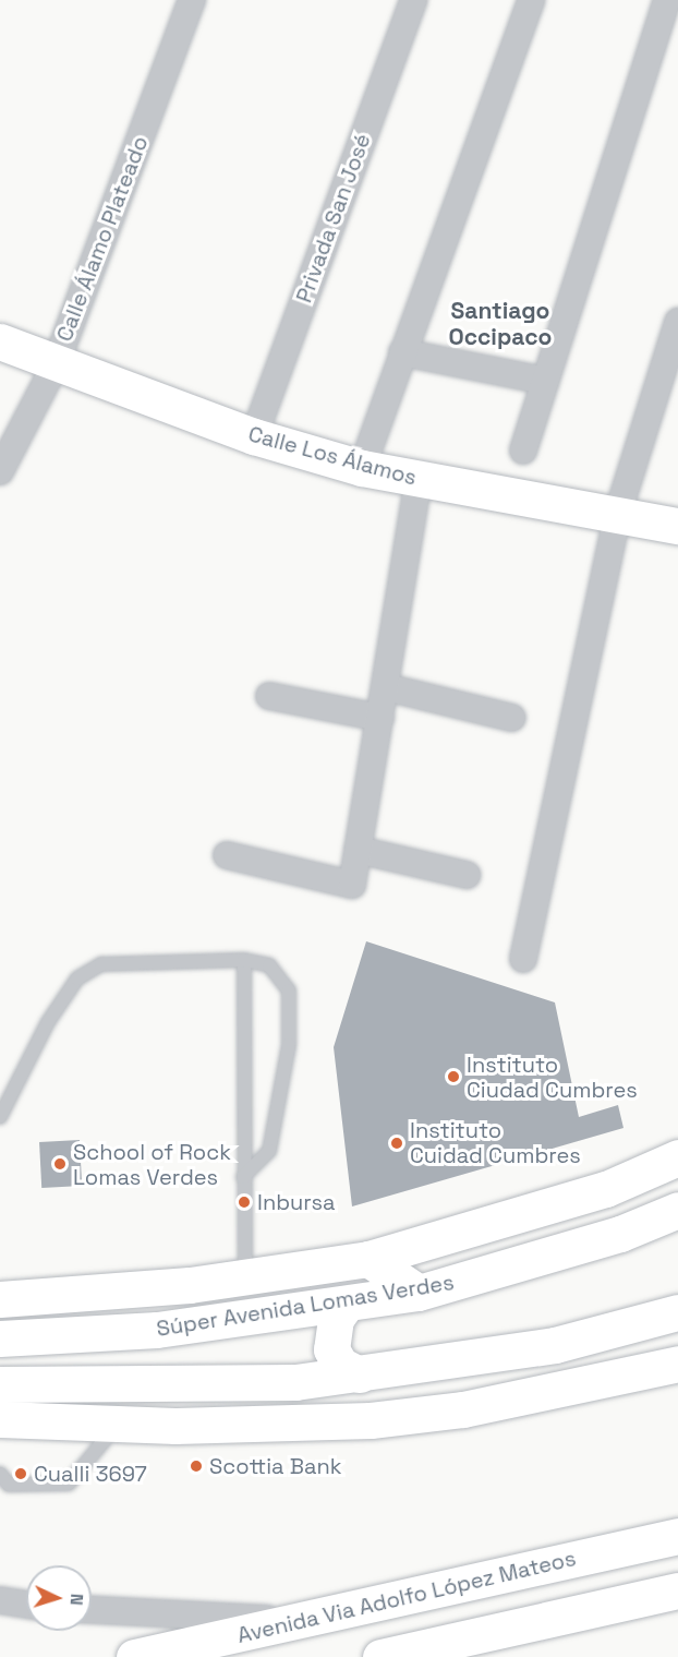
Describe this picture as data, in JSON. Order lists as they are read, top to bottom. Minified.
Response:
{"streets":{"main road":["Calle Los Álamos","Súper Avenida Lomas Verdes","Avenida Via Adolfo López Mateos"],"street":["Privada San José","Calle Álamo Plateado"]},"crossings":[["Privada San José","Calle Los Álamos"],["Calle Álamo Plateado","Calle Los Álamos"]],"districts":["Santiago Occipaco"],"places":["Instituto Ciudad Cumbres","Instituto Cuidad Cumbres","School of Rock Lomas Verdes","Inbursa","Scottia Bank","Cualli 3697"],"north":"right"}
